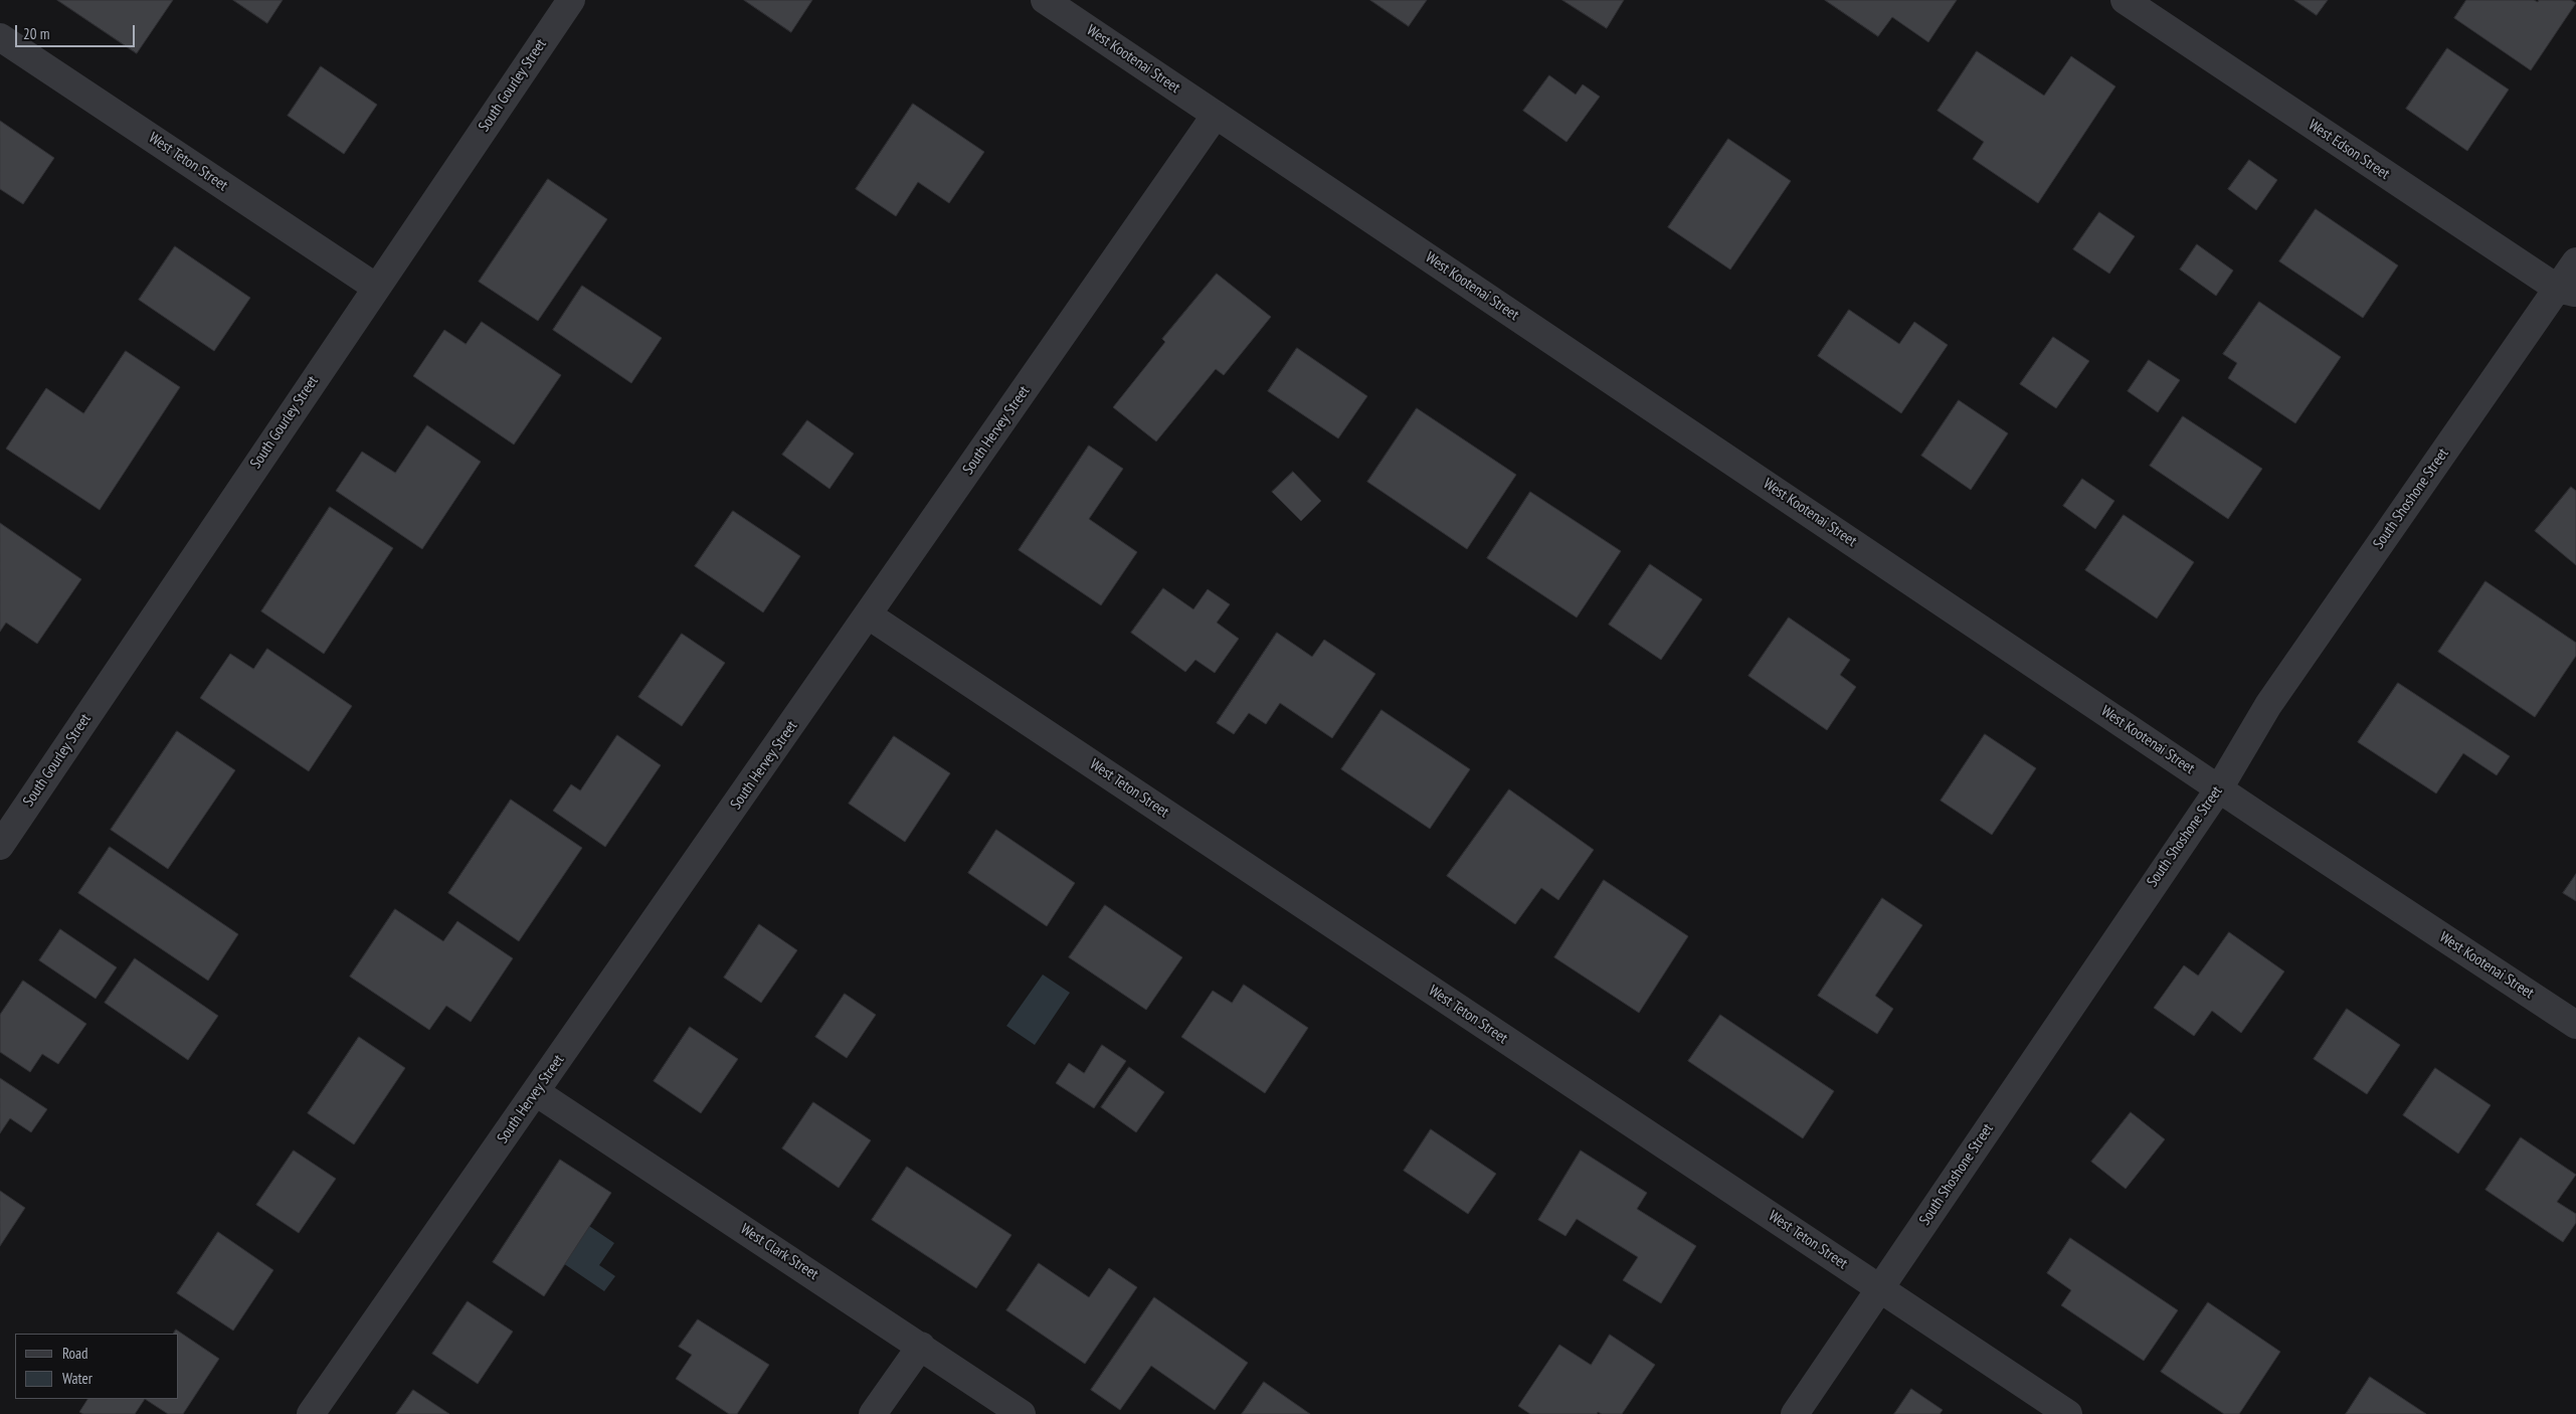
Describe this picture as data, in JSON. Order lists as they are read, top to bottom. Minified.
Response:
{"streets":{"street":["West Kootenai Street","South Gourley Street","West Edson Street","West Teton Street","South Hervey Street","South Shoshone Street","West Clark Street"]},"crossings":[["West Kootenai Street","South Hervey Street"],["West Kootenai Street","South Shoshone Street"],["South Gourley Street","West Teton Street"],["West Edson Street","South Shoshone Street"],["West Teton Street","South Hervey Street"],["West Teton Street","South Shoshone Street"],["South Hervey Street","West Clark Street"]],"legend":["Road","Water"],"scale_bar":"20 m"}
